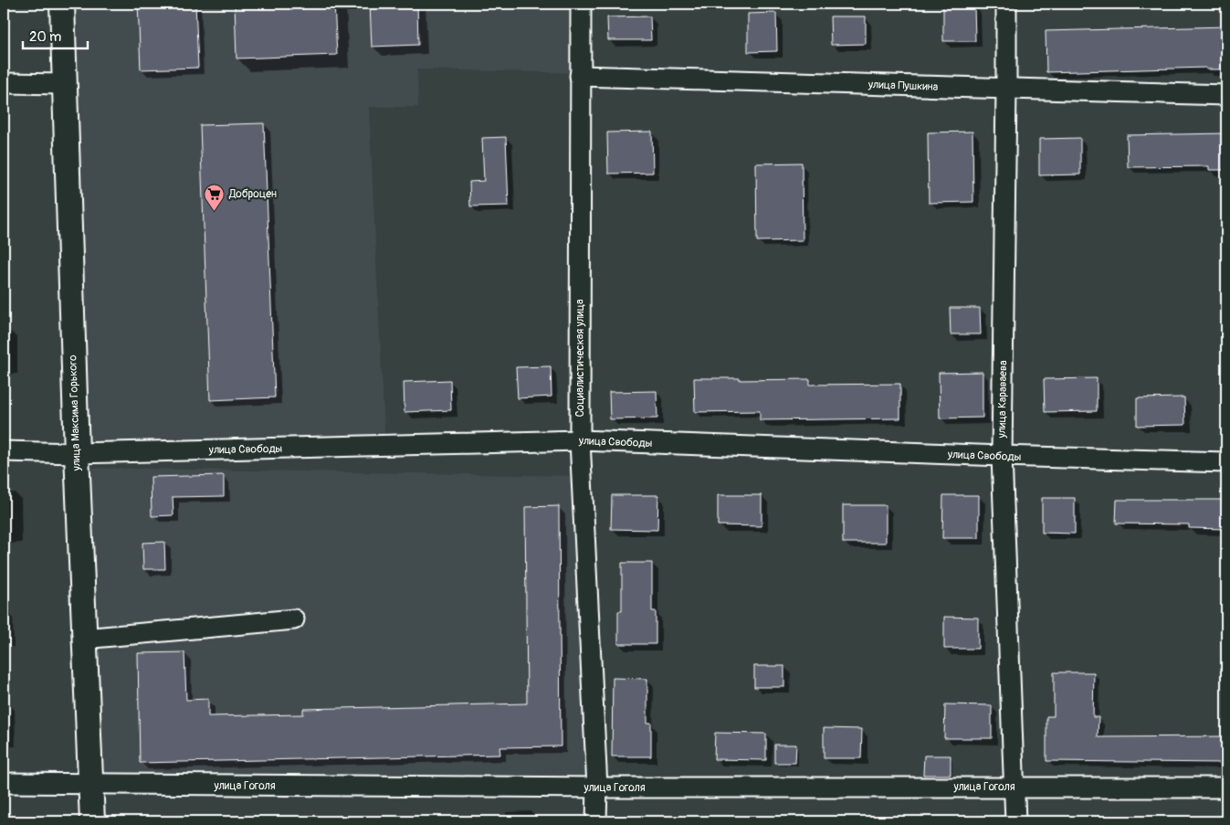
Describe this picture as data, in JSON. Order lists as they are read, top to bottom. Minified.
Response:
{"streets":{"street":["улица Пушкина","Социалистическая улица","улица Караваева","улица Максима Горького","улица Свободы","улица Гоголя"]},"crossings":[["улица Пушкина","Социалистическая улица"],["улица Пушкина","улица Караваева"],["Социалистическая улица","улица Свободы"],["Социалистическая улица","улица Гоголя"],["улица Караваева","улица Свободы"],["улица Караваева","улица Гоголя"],["улица Максима Горького","улица Свободы"],["улица Максима Горького","улица Гоголя"]],"places":{"supermarket":["Доброцен"]},"scale_bar":"20 m"}
